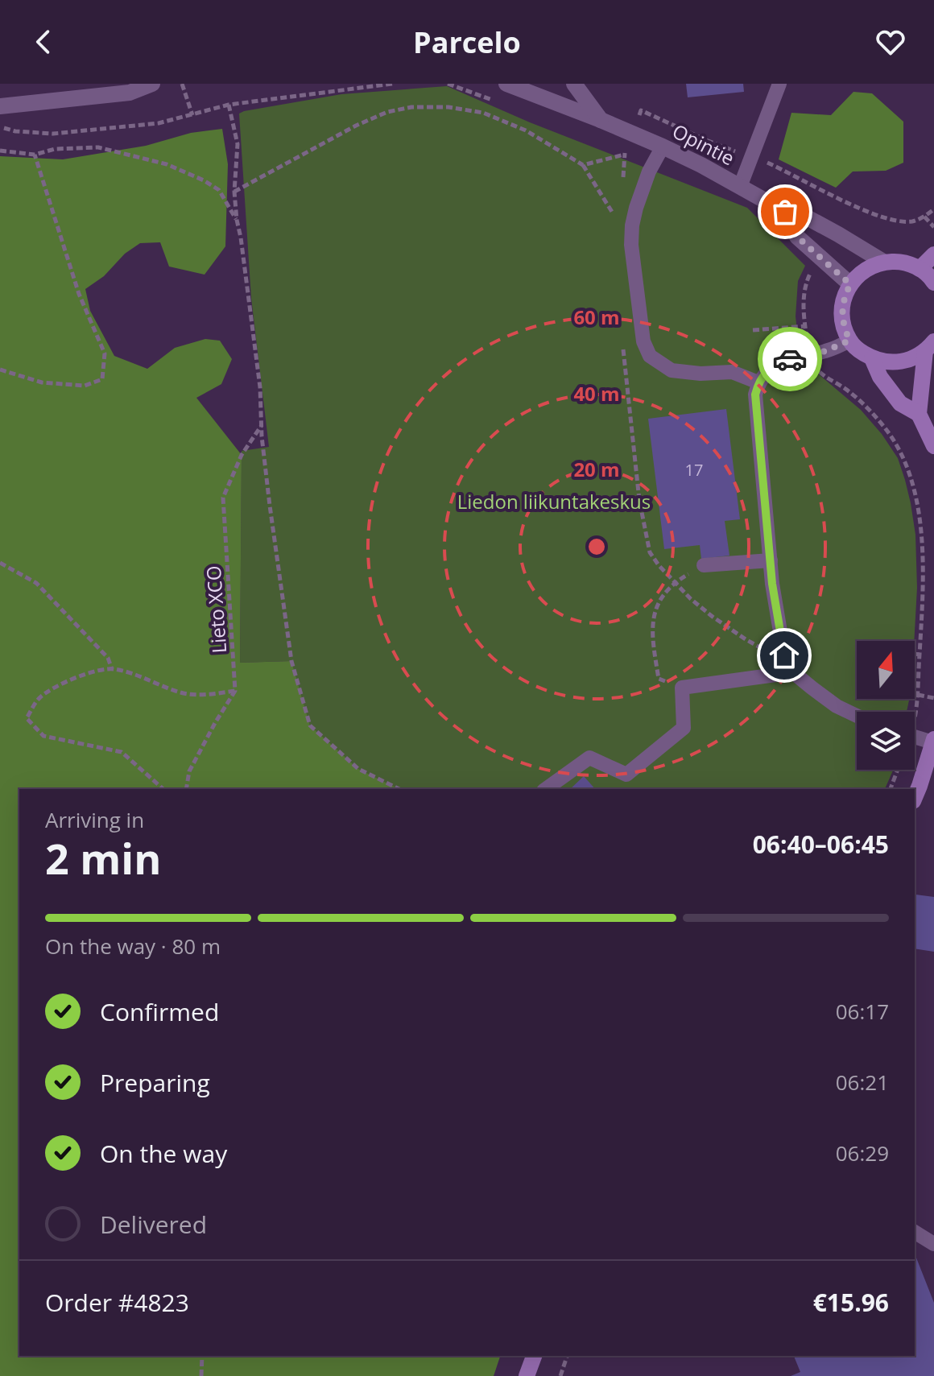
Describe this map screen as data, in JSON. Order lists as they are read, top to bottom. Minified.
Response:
{"streets":{"street":["Opintie"],"path":["Lieto XCO"]},"parks":["Liedon liikuntakeskus"],"house_numbers":["17"],"north":"top","page":{"header":"Parcelo","heading":["2 min","Arriving in","06:40–06:45"],"panel":["Order #4823","€15.96"],"bar":"On the way · 80 m","list":[["Confirmed","06:17"],["Preparing","06:21"],["On the way","06:29"],"Delivered"]},"rings":["60 m","40 m","20 m"]}
